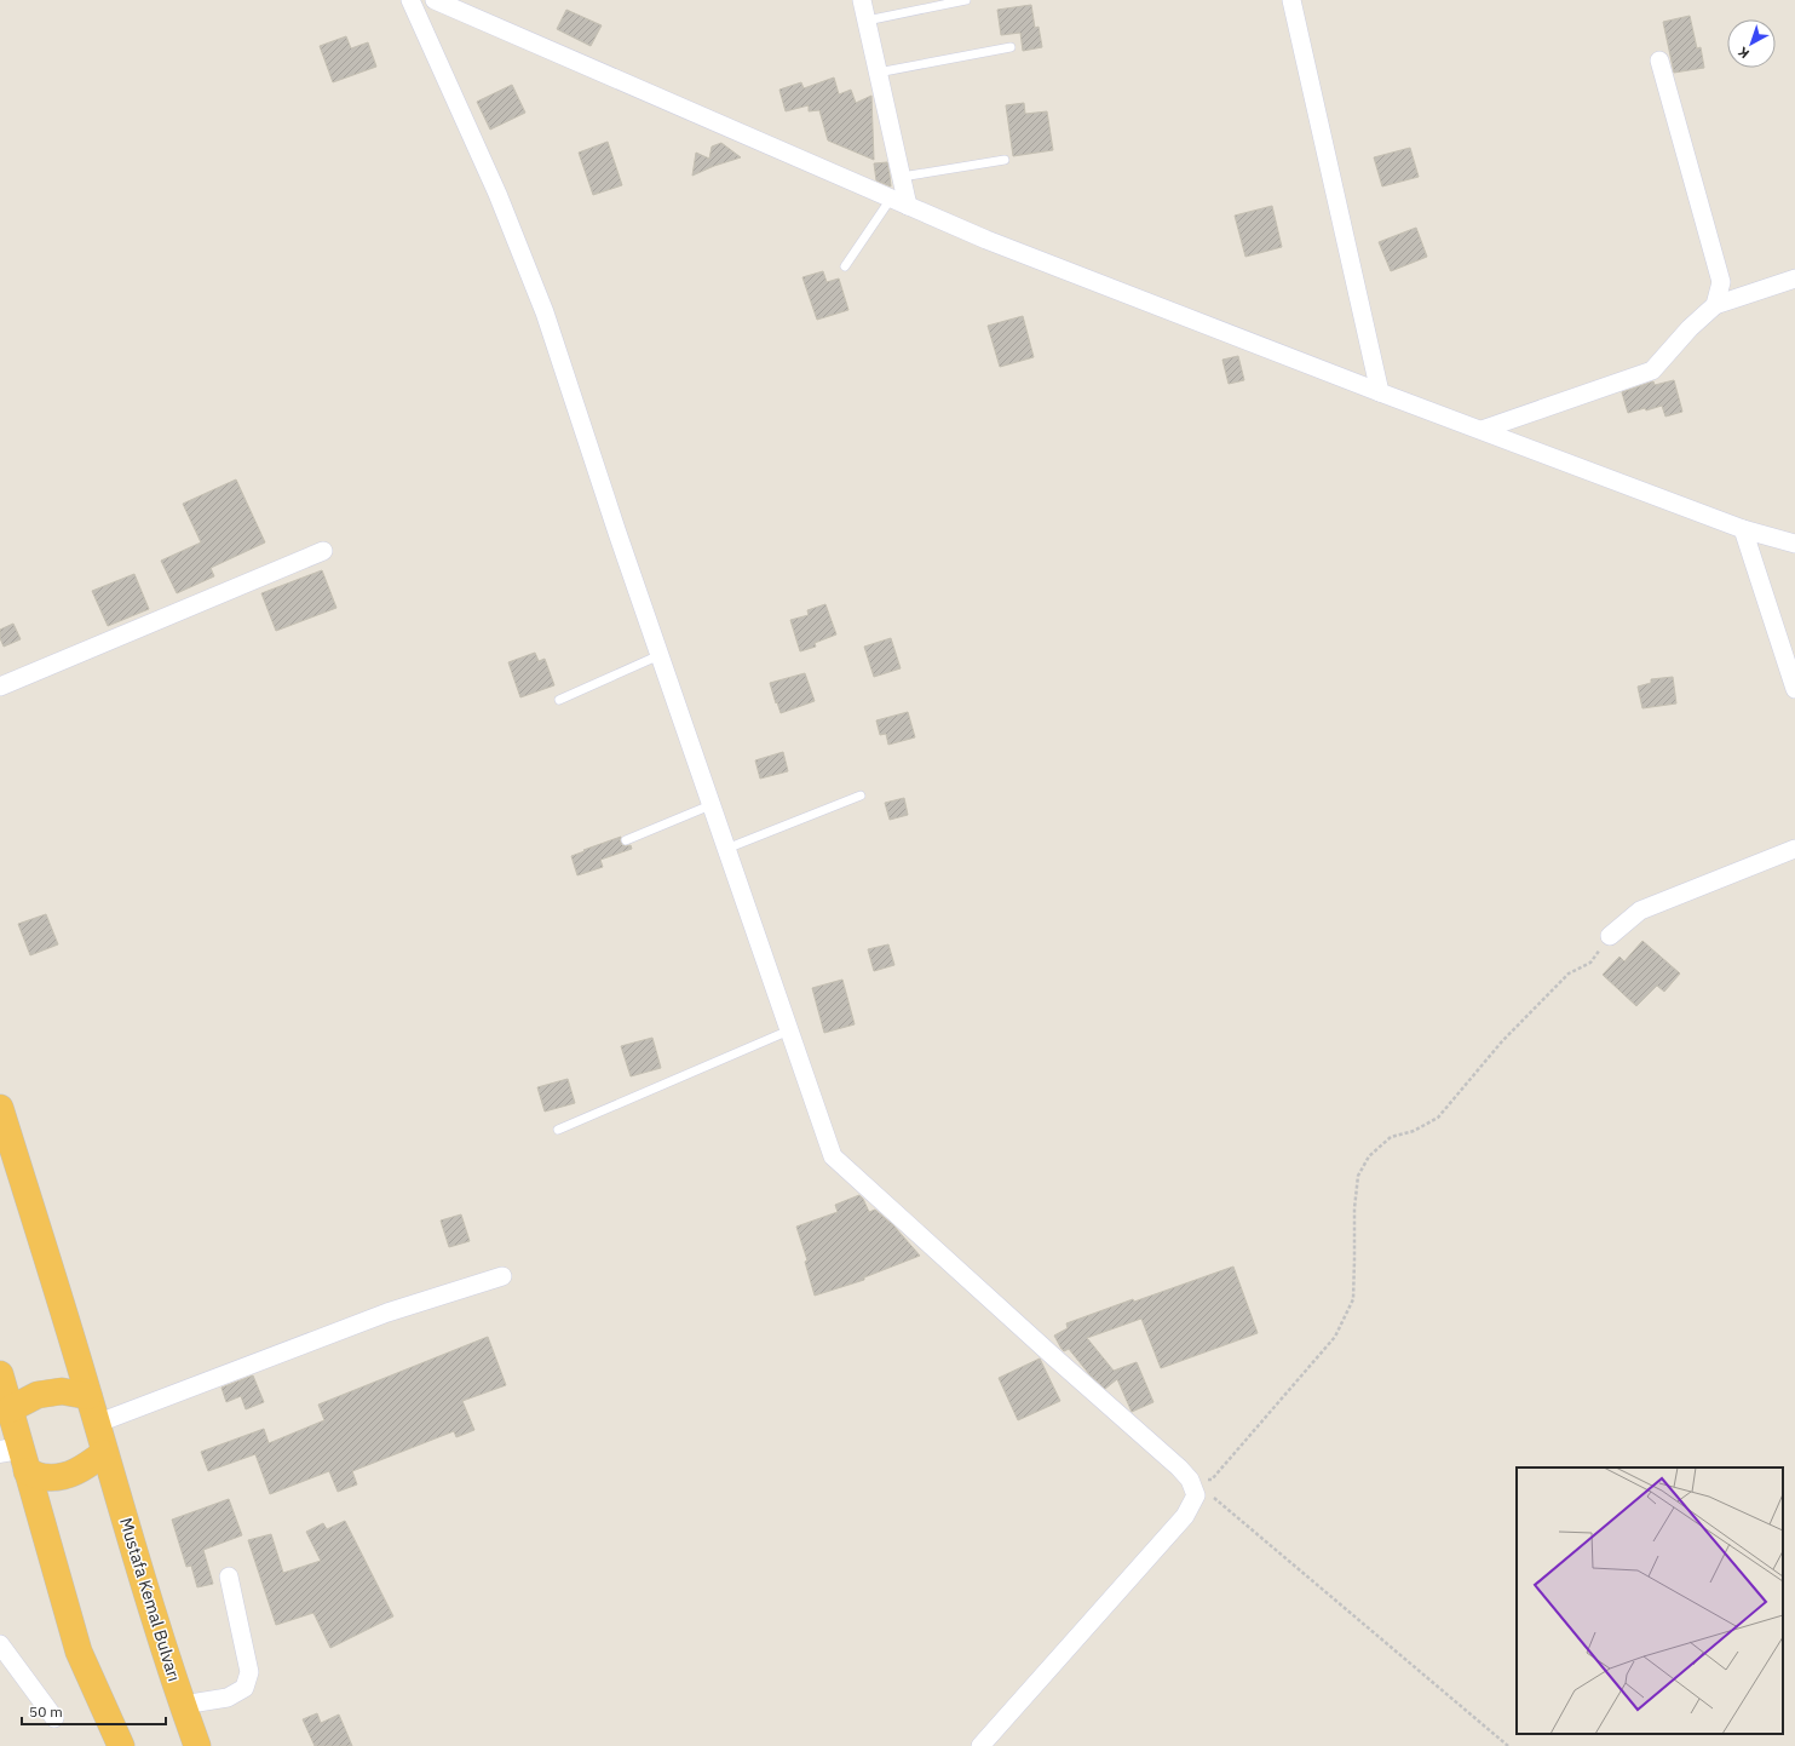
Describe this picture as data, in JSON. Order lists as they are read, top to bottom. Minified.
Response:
{"streets":{"highway":["Mustafa Kemal Bulvarı"]},"scale_bar":"50 m","north":"bottom left"}
